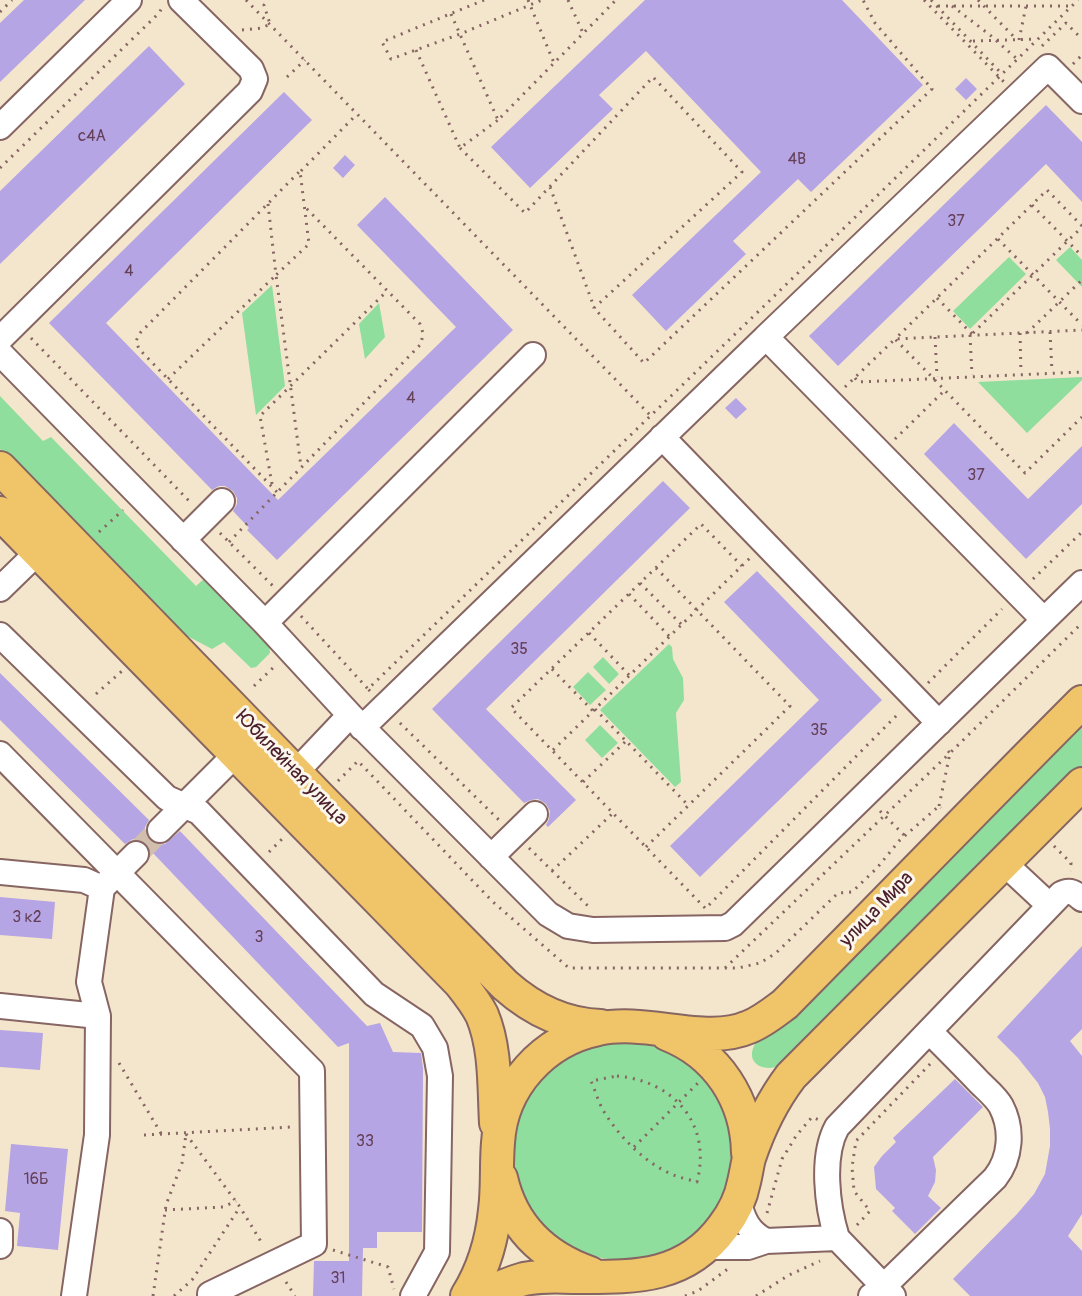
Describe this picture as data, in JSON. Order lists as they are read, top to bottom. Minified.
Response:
{"streets":{"main road":["Юбилейная улица","улица Мира"]},"crossings":[["Юбилейная улица","улица Мира"]],"house_numbers":["с4А","4В","37","4","4","37","35","35","3 к2","3","33","16Б","31"]}
